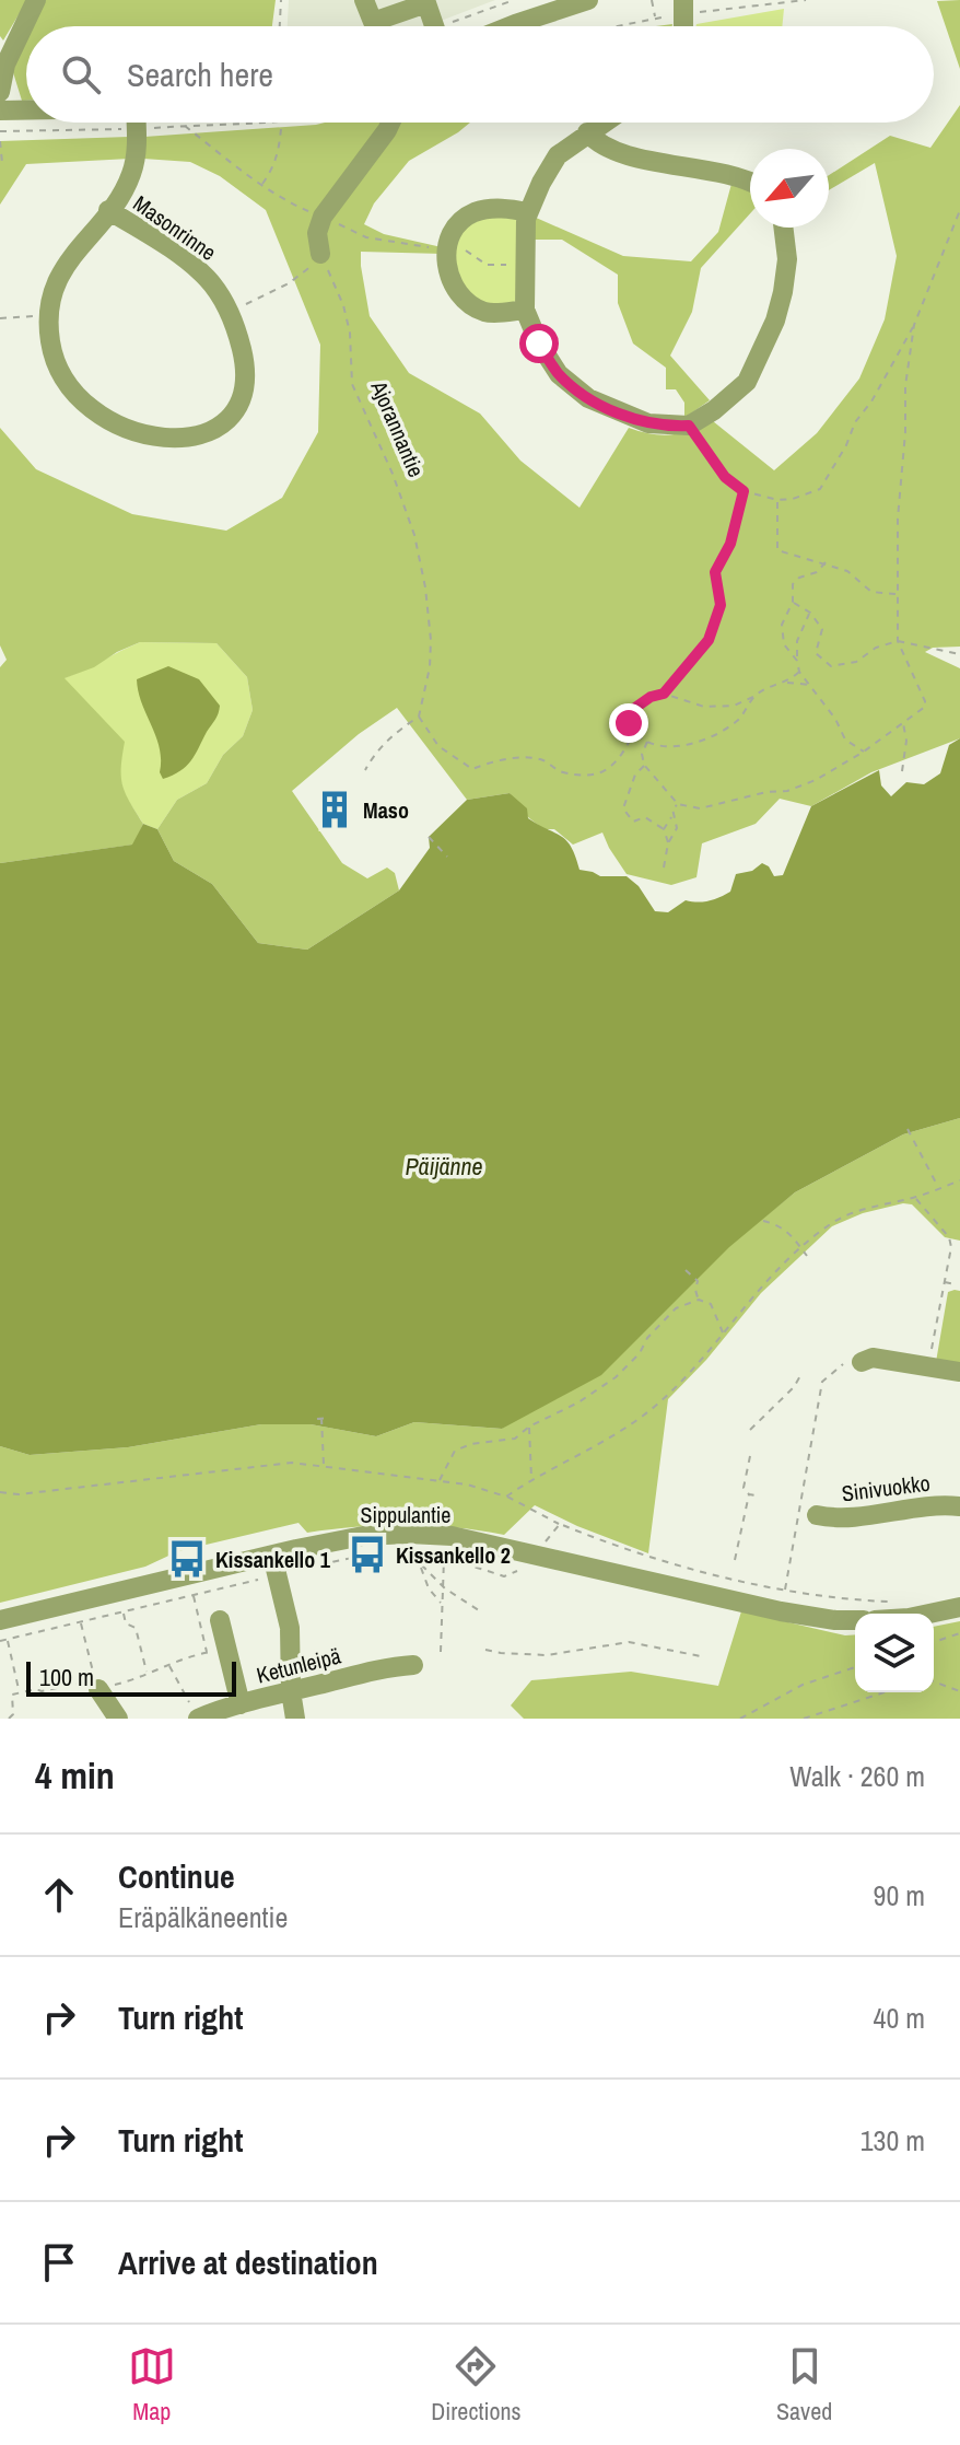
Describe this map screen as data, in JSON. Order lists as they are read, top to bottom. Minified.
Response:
{"streets":{"street":["Masonrinne","Sinivuokko","Sippulantie","Ketunleipä"],"path":["Ajorannantie"]},"water":["Päijänne"],"places":{"building":["Maso"],"bus stop":["Kissankello 2","Kissankello 1"]},"scale_bar":"100 m","north":"bottom left","page":{"search":"Search here","scale":"100 m","heading":["4 min","Walk · 260 m"],"list":[["Continue","Eräpälkäneentie","90 m"],["Turn right","40 m"],["Turn right","130 m"],"Arrive at destination"],"nav":["Map","Directions","Saved"]}}
